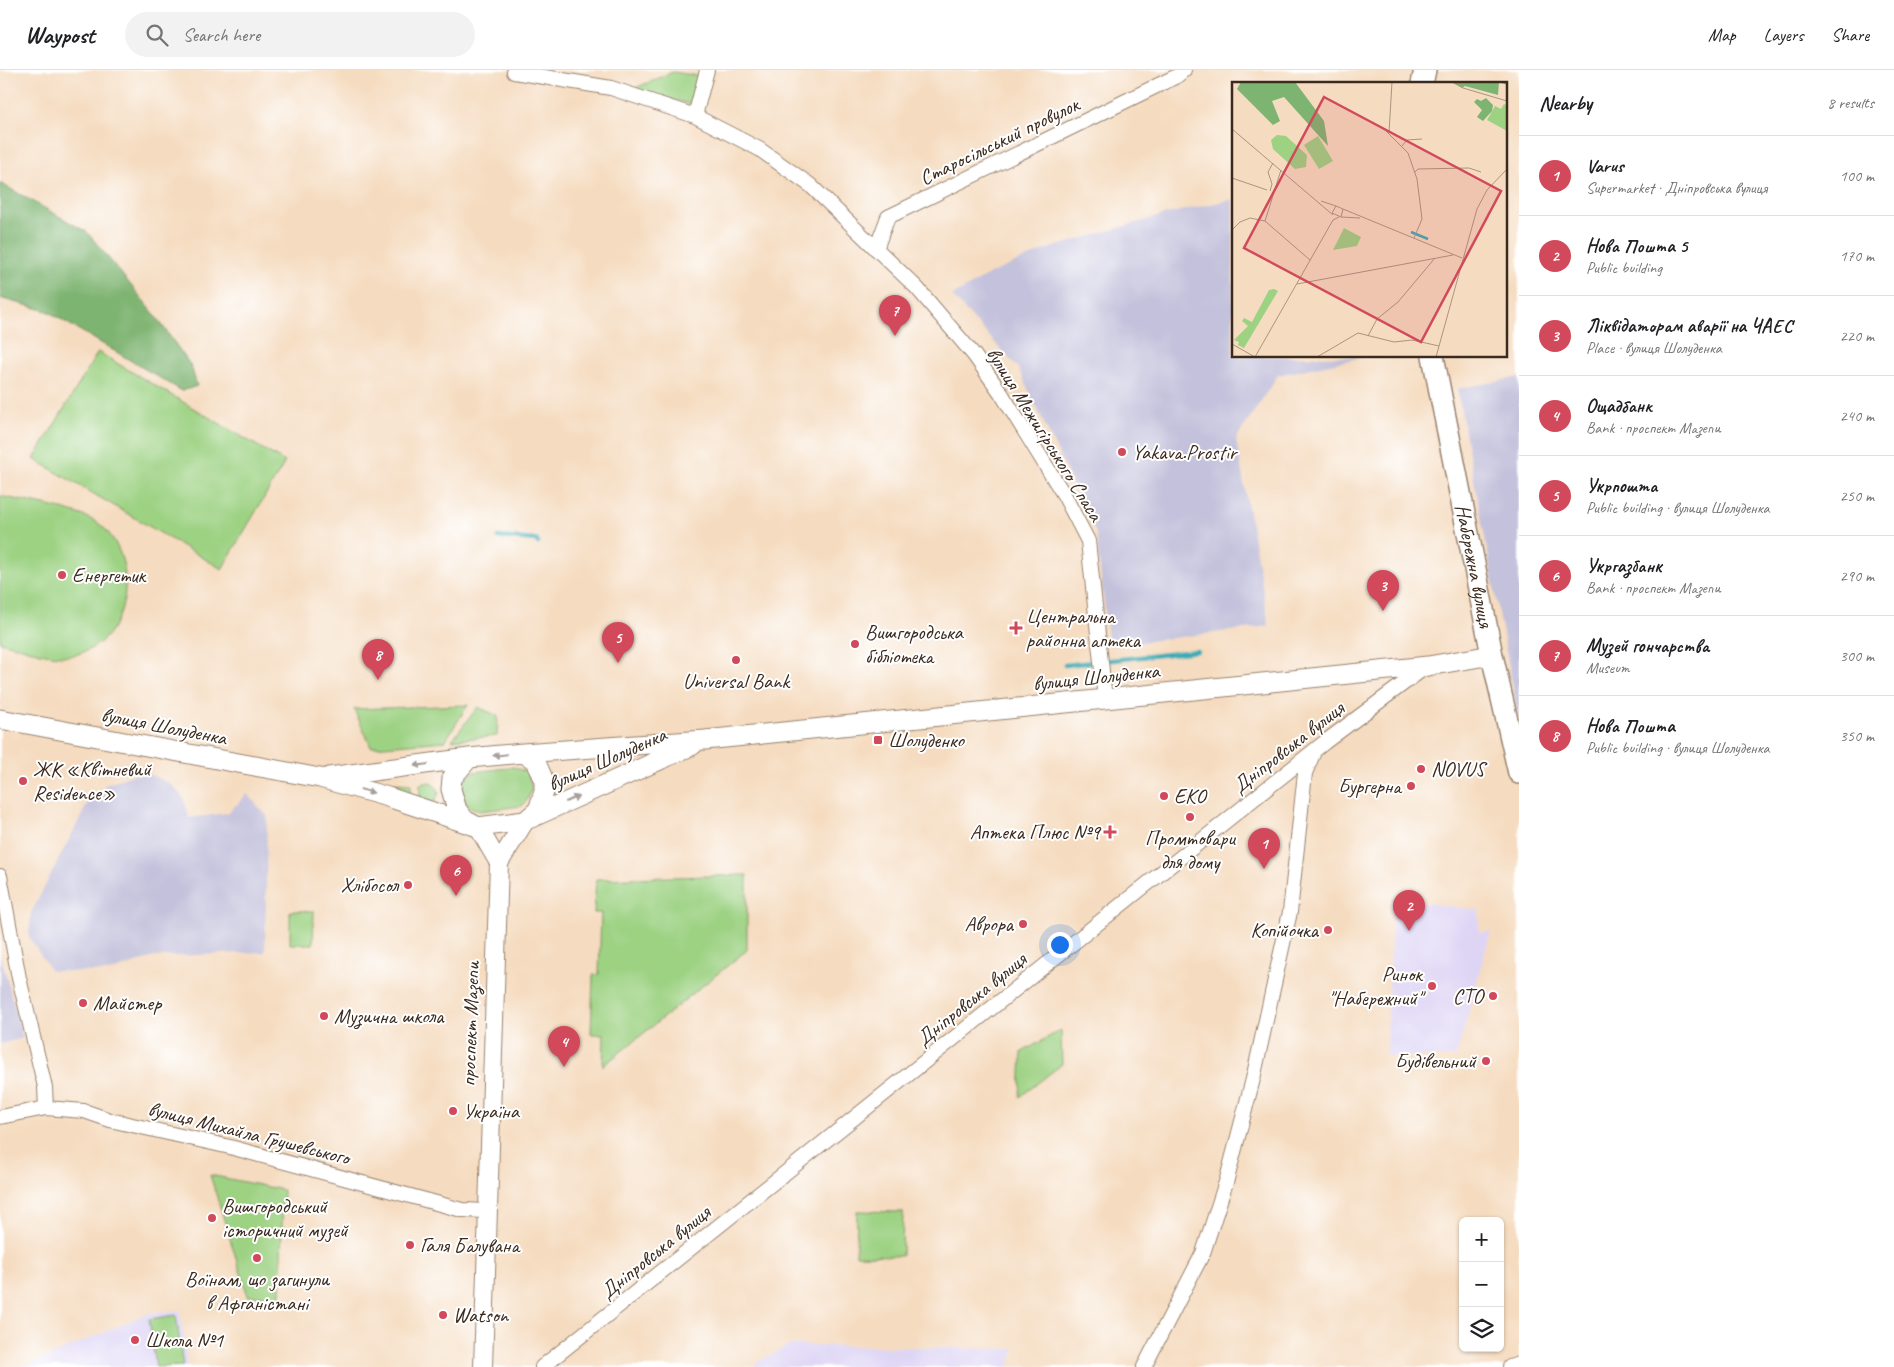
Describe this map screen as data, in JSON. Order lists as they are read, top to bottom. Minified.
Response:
{"streets":{"main road":["Набережна вулиця","вулиця Шолуденка"],"street":["Старосільський провулок","вулиця Межигірського Спаса","Дніпровська вулиця","проспект Мазепи","вулиця Михайла Грушевського"]},"crossings":[["Старосільський провулок","вулиця Межигірського Спаса"],["вулиця Межигірського Спаса","вулиця Шолуденка"],["Набережна вулиця","вулиця Шолуденка"],["вулиця Шолуденка","Дніпровська вулиця"],["вулиця Шолуденка","проспект Мазепи"],["проспект Мазепи","вулиця Михайла Грушевського"]],"places":{"other":["Yakava.Prostir","Енергетик","Вишгородська бібліотека","Universal Bank","NOVUS","ЖК «Квітневий Residence»","Бургерна","EKO","Промтовари для дому","Хлібосол","Аврора","Копійочка","Ринок \"Набережний\"","СТО","Майстер","Музична школа","Будівельний","Україна","Вишгородський історичний музей","Галя Балувана","Воїнам, що загинули в Афганістані","Watson","Школа №1"],"health":["Центральна районна аптека","Аптека Плюс №9"],"transit":["Шолуденко"]},"page":{"header":"Waypost","search":"Search here","nav":["Map","Layers","Share"],"heading":["Nearby","8 results"],"list":[{"mark":"1","name":"Varus","note":"Supermarket · Дніпровська вулиця","value":"100 m"},{"mark":"2","name":"Нова Пошта 5","note":"Public building","value":"170 m"},{"mark":"3","name":"Ліквідаторам аварії на ЧАЕС","note":"Place · вулиця Шолуденка","value":"220 m"},{"mark":"4","name":"Ощадбанк","note":"Bank · проспект Мазепи","value":"240 m"},{"mark":"5","name":"Укрпошта","note":"Public building · вулиця Шолуденка","value":"250 m"},{"mark":"6","name":"Укргазбанк","note":"Bank · проспект Мазепи","value":"290 m"},{"mark":"7","name":"Музей гончарства","note":"Museum","value":"300 m"},{"mark":"8","name":"Нова Пошта","note":"Public building · вулиця Шолуденка","value":"350 m"}],"pins":["7","3","5","8","1","6","2","4"],"map_buttons":["+","−"]}}
